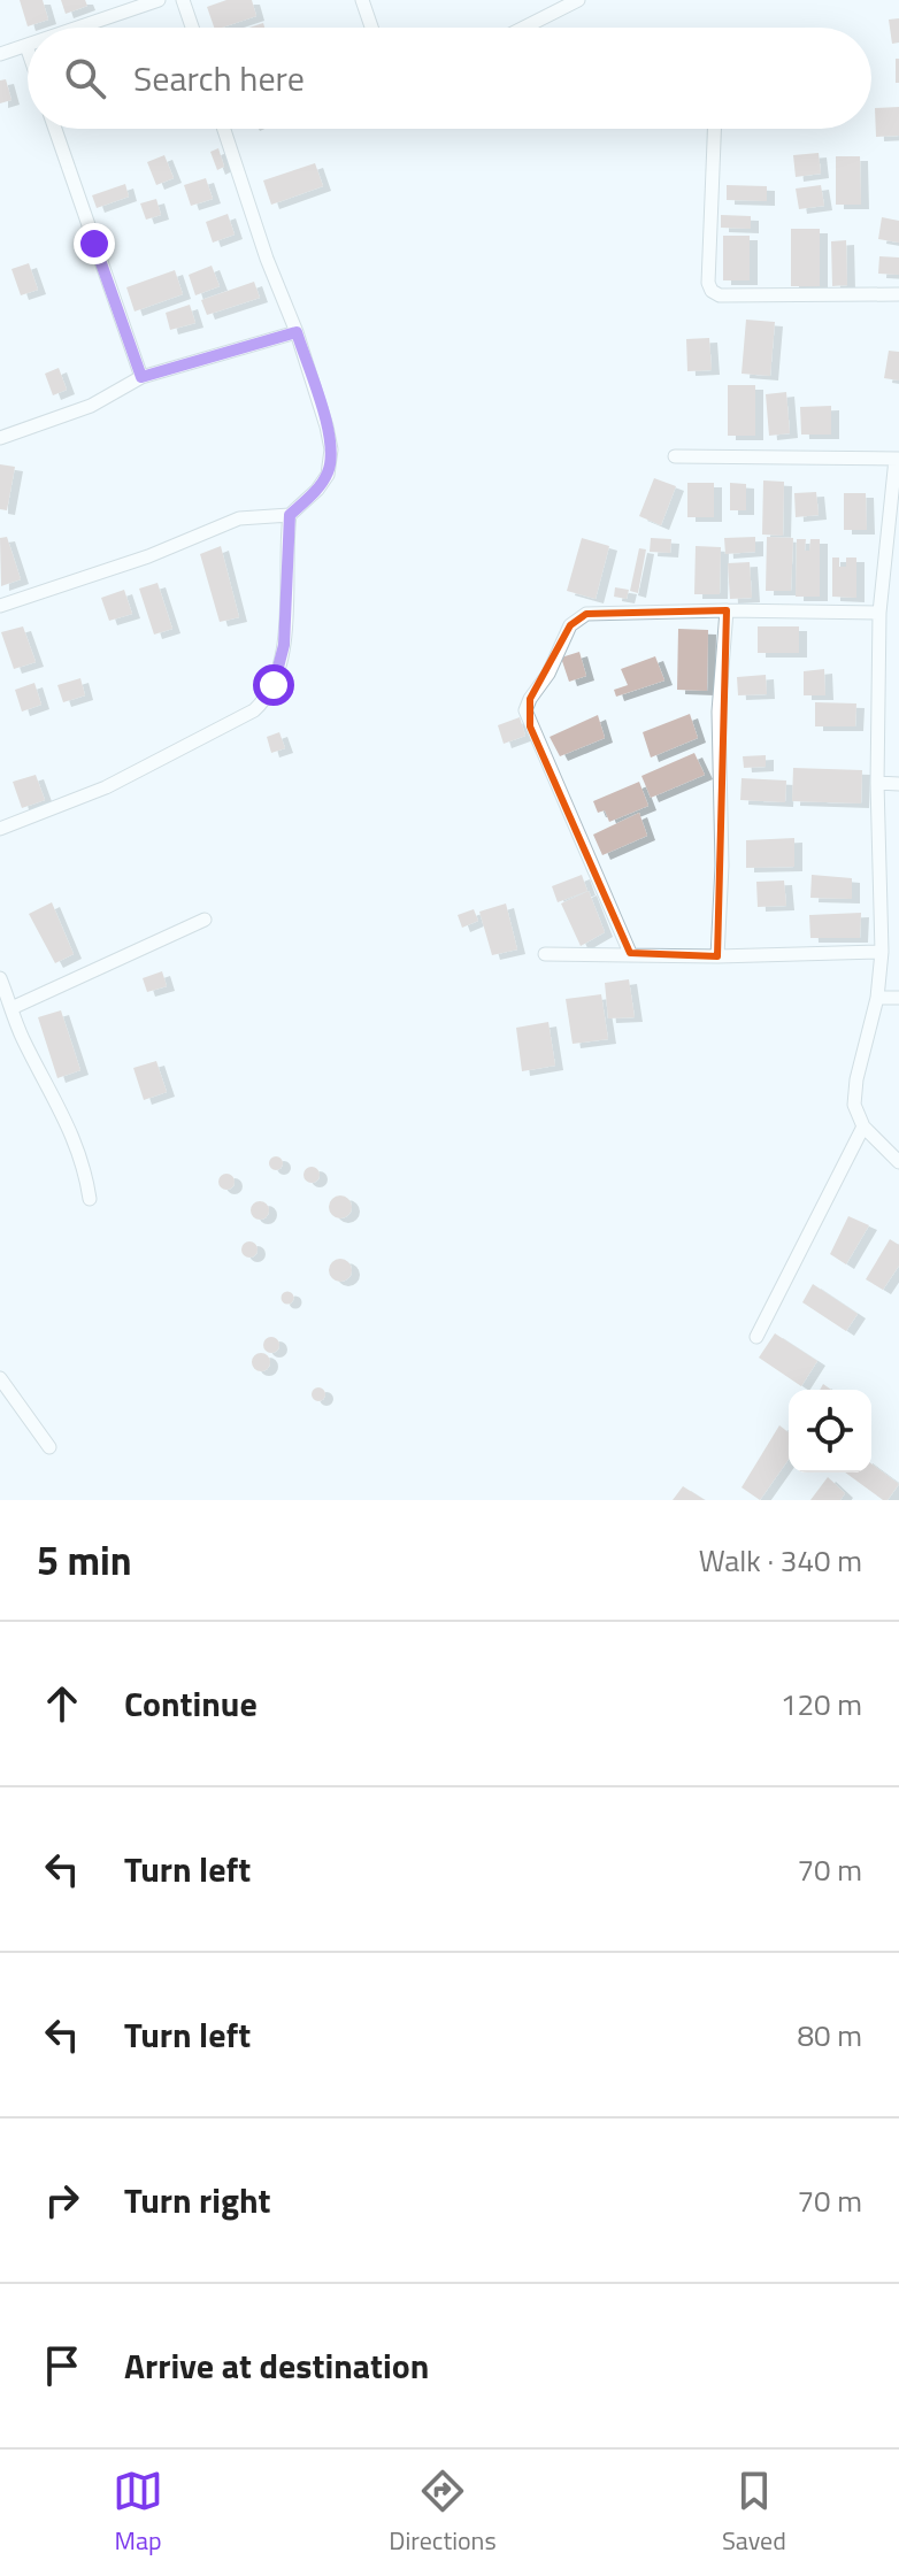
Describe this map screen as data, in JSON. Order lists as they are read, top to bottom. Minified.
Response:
{"page":{"search":"Search here","heading":["5 min","Walk · 340 m"],"list":[["Continue","120 m"],["Turn left","70 m"],["Turn left","80 m"],["Turn right","70 m"],"Arrive at destination"],"nav":["Map","Directions","Saved"]}}
